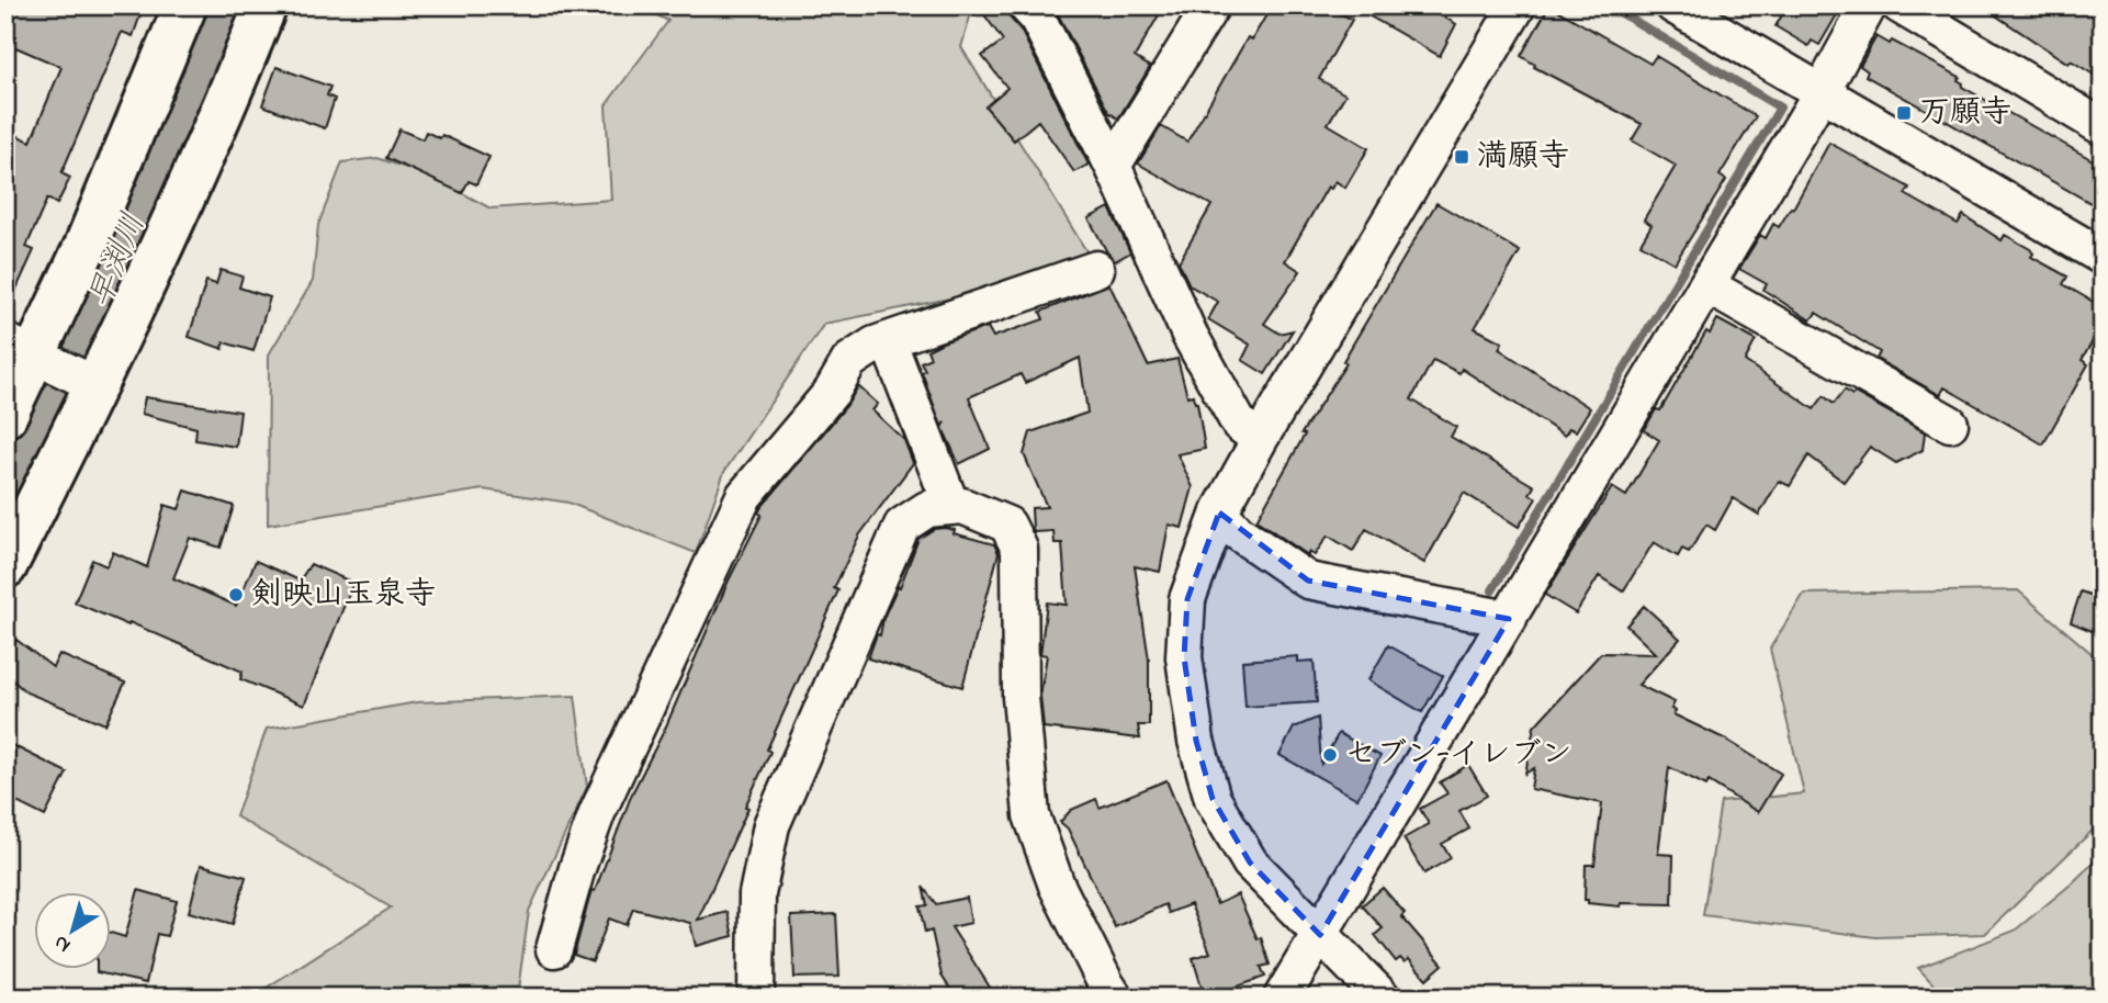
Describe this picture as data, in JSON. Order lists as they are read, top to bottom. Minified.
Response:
{"water":["早渕川"],"places":{"transit":["万願寺","満願寺"],"other":["剣映山玉泉寺","セブン-イレブン"]},"north":"bottom left"}
